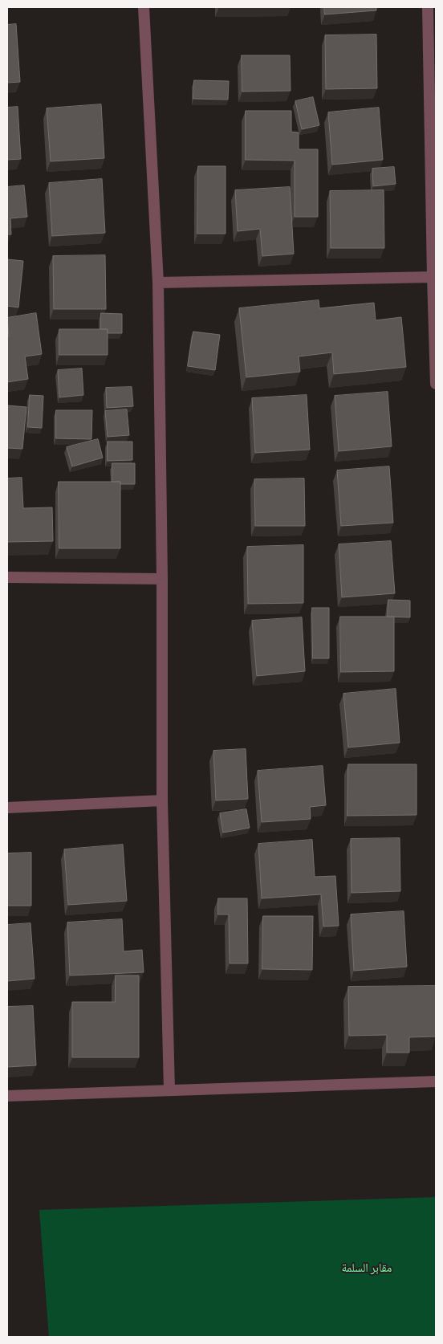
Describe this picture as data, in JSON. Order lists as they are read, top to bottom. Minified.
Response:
{"parks":["مقابر السلمة"]}
